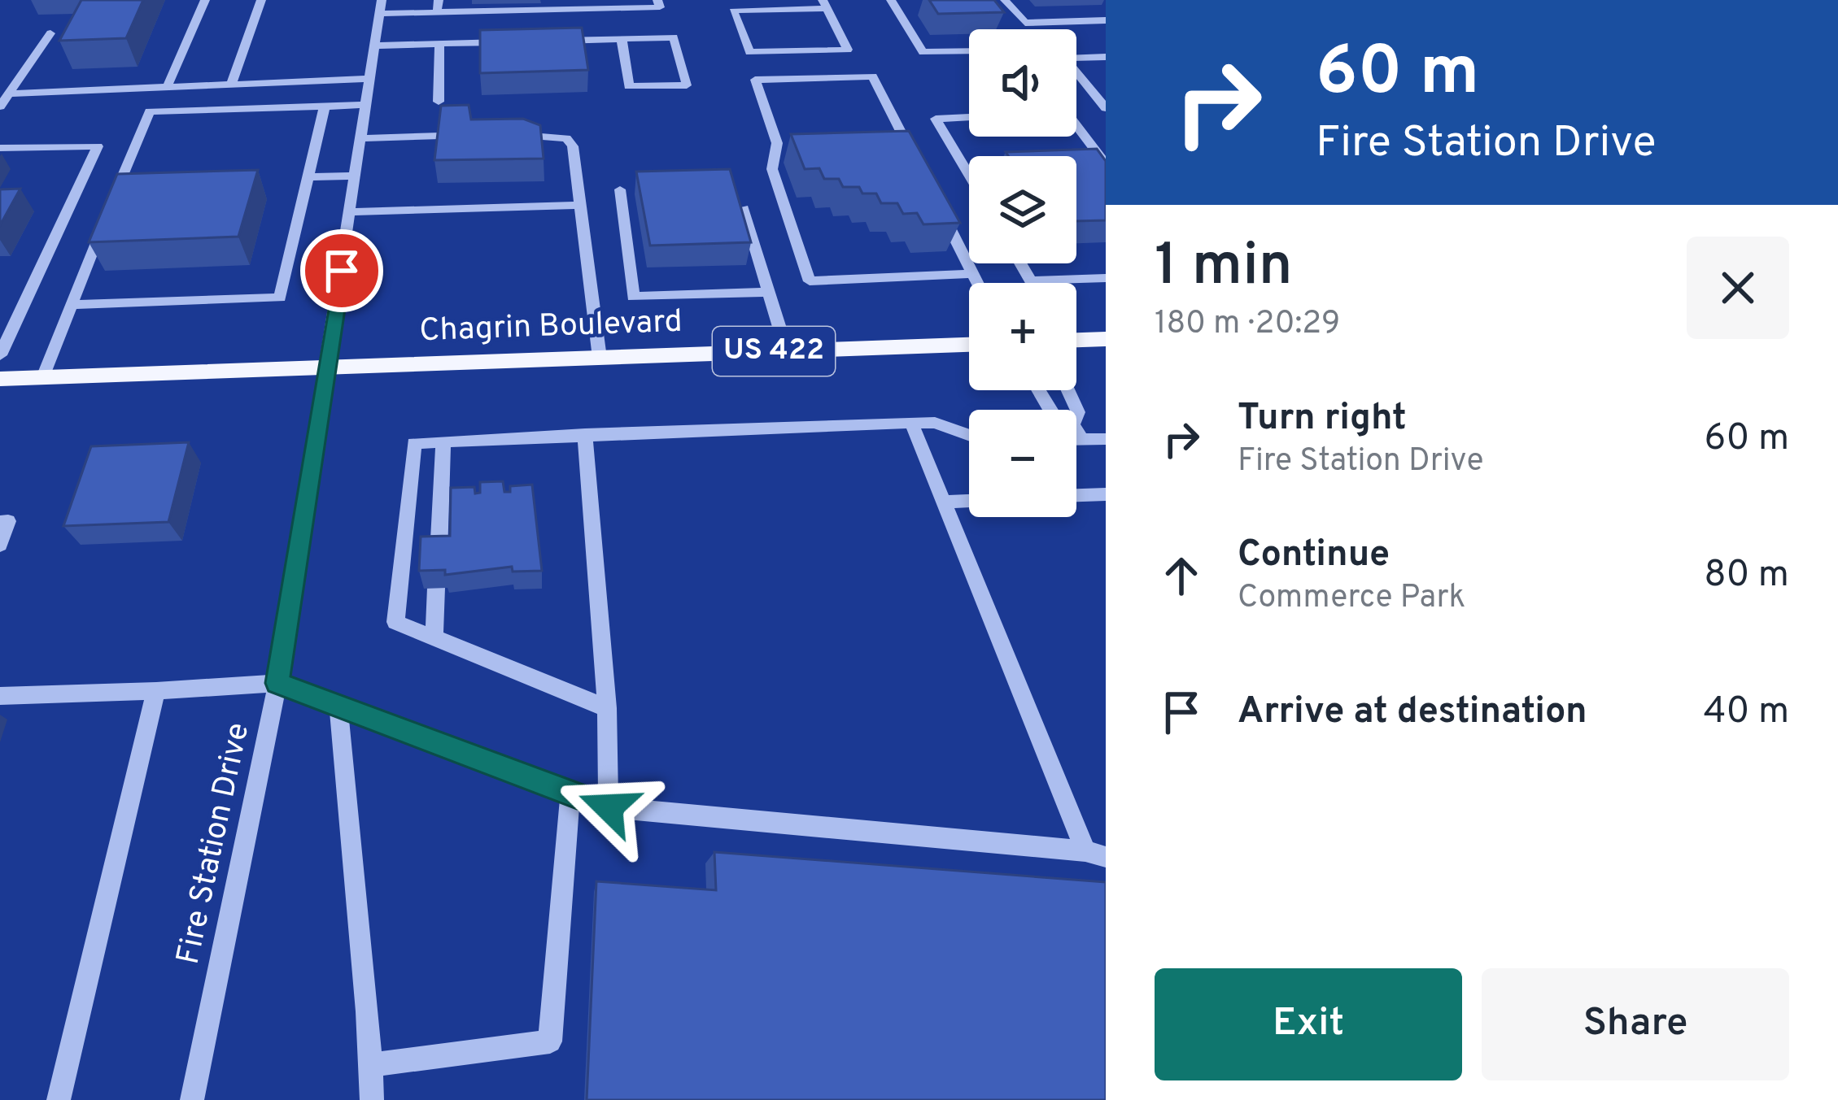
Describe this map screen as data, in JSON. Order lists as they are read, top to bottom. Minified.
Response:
{"streets":{"main road":["Chagrin Boulevard","US 422"],"street":["Fire Station Drive"]},"crossings":[["Chagrin Boulevard","Fire Station Drive"]],"page":{"turn":["60 m","Fire Station Drive"],"map_buttons":["+","−"],"heading":["1 min","180 m · 20:29"],"list":[{"name":"Turn right","note":"Fire Station Drive","value":"60 m"},{"name":"Continue","note":"Commerce Park","value":"80 m"},{"name":"Arrive at destination","value":"40 m"}],"buttons":["Exit","Share"]}}
